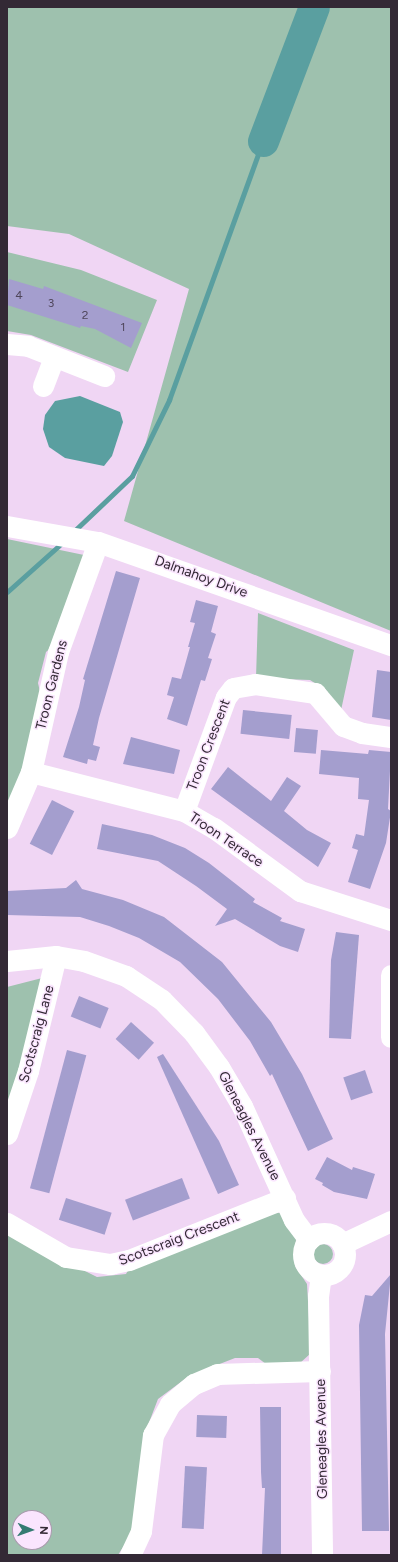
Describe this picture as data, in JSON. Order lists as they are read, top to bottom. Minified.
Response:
{"streets":{"street":["Dalmahoy Drive","Troon Gardens","Troon Crescent","Troon Terrace","Scotscraig Lane","Gleneagles Avenue","Scotscraig Crescent"]},"crossings":[["Dalmahoy Drive","Troon Gardens"],["Troon Gardens","Troon Terrace"],["Troon Crescent","Troon Terrace"],["Scotscraig Lane","Gleneagles Avenue"],["Gleneagles Avenue","Scotscraig Crescent"]],"house_numbers":["4","3","2","1"],"north":"right"}
